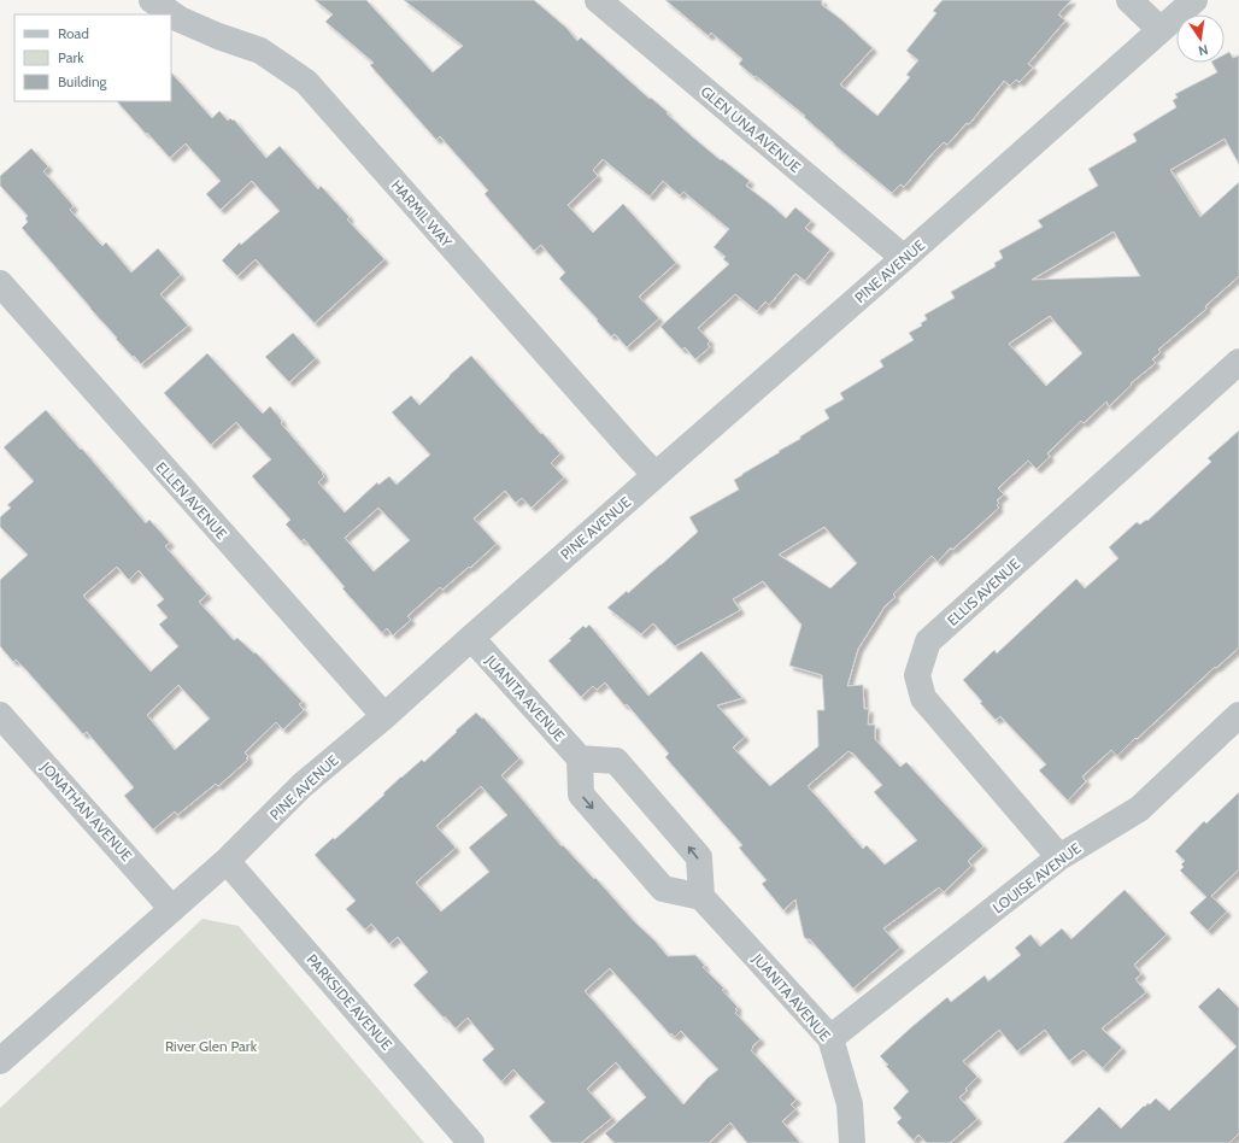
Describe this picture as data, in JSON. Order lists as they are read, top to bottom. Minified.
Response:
{"streets":{"street":["GLEN UNA AVENUE","HARMIL WAY","PINE AVENUE","ELLEN AVENUE","ELLIS AVENUE","JUANITA AVENUE","JONATHAN AVENUE","LOUISE AVENUE","PARKSIDE AVENUE"]},"crossings":[["GLEN UNA AVENUE","PINE AVENUE"],["HARMIL WAY","PINE AVENUE"],["PINE AVENUE","ELLEN AVENUE"],["PINE AVENUE","JUANITA AVENUE"],["PINE AVENUE","JONATHAN AVENUE"],["PINE AVENUE","PARKSIDE AVENUE"],["ELLIS AVENUE","LOUISE AVENUE"],["JUANITA AVENUE","LOUISE AVENUE"]],"parks":["River Glen Park"],"legend":["Road","Park","Building"],"north":"bottom"}
